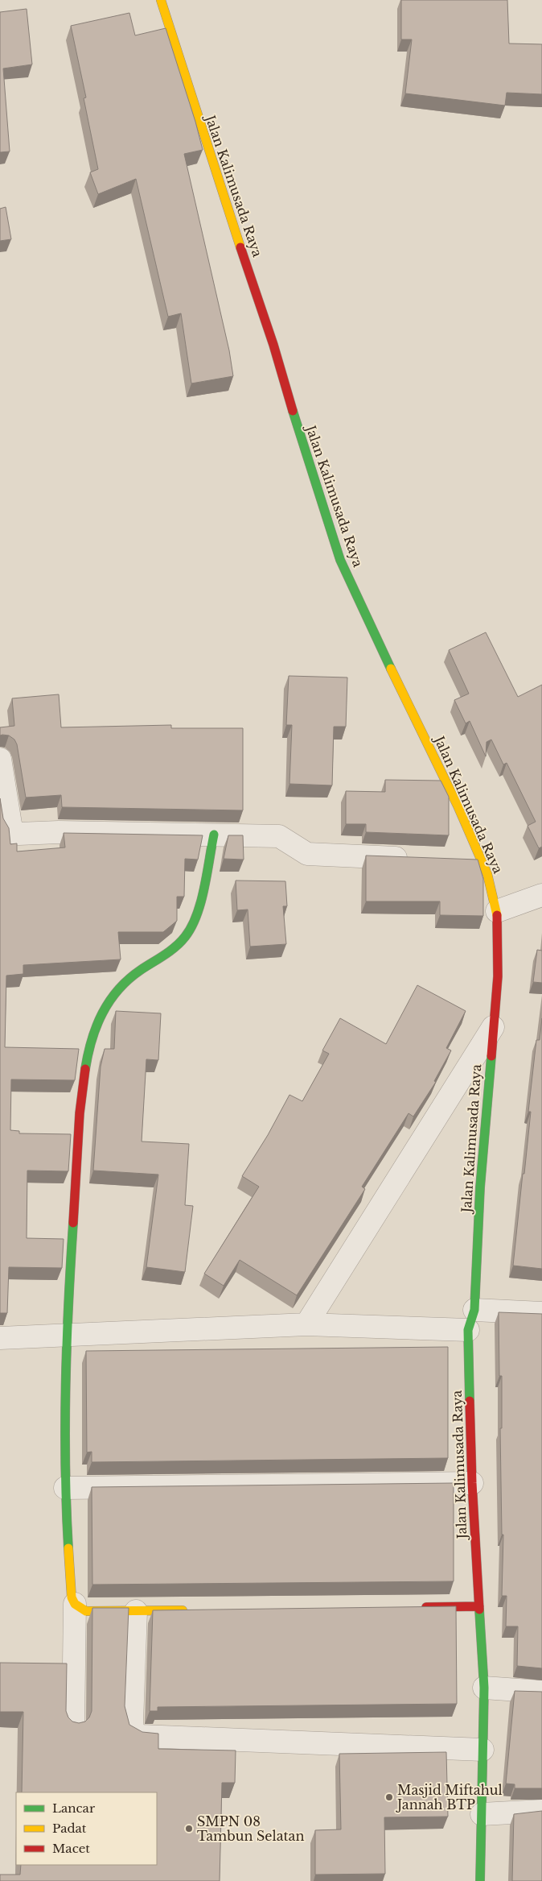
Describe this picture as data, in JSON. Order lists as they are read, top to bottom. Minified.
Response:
{"streets":{"street":["Jalan Kalimusada Raya"]},"places":["Masjid Miftahul Jannah BTP","SMPN 08 Tambun Selatan"],"legend":["Lancar","Padat","Macet"]}
